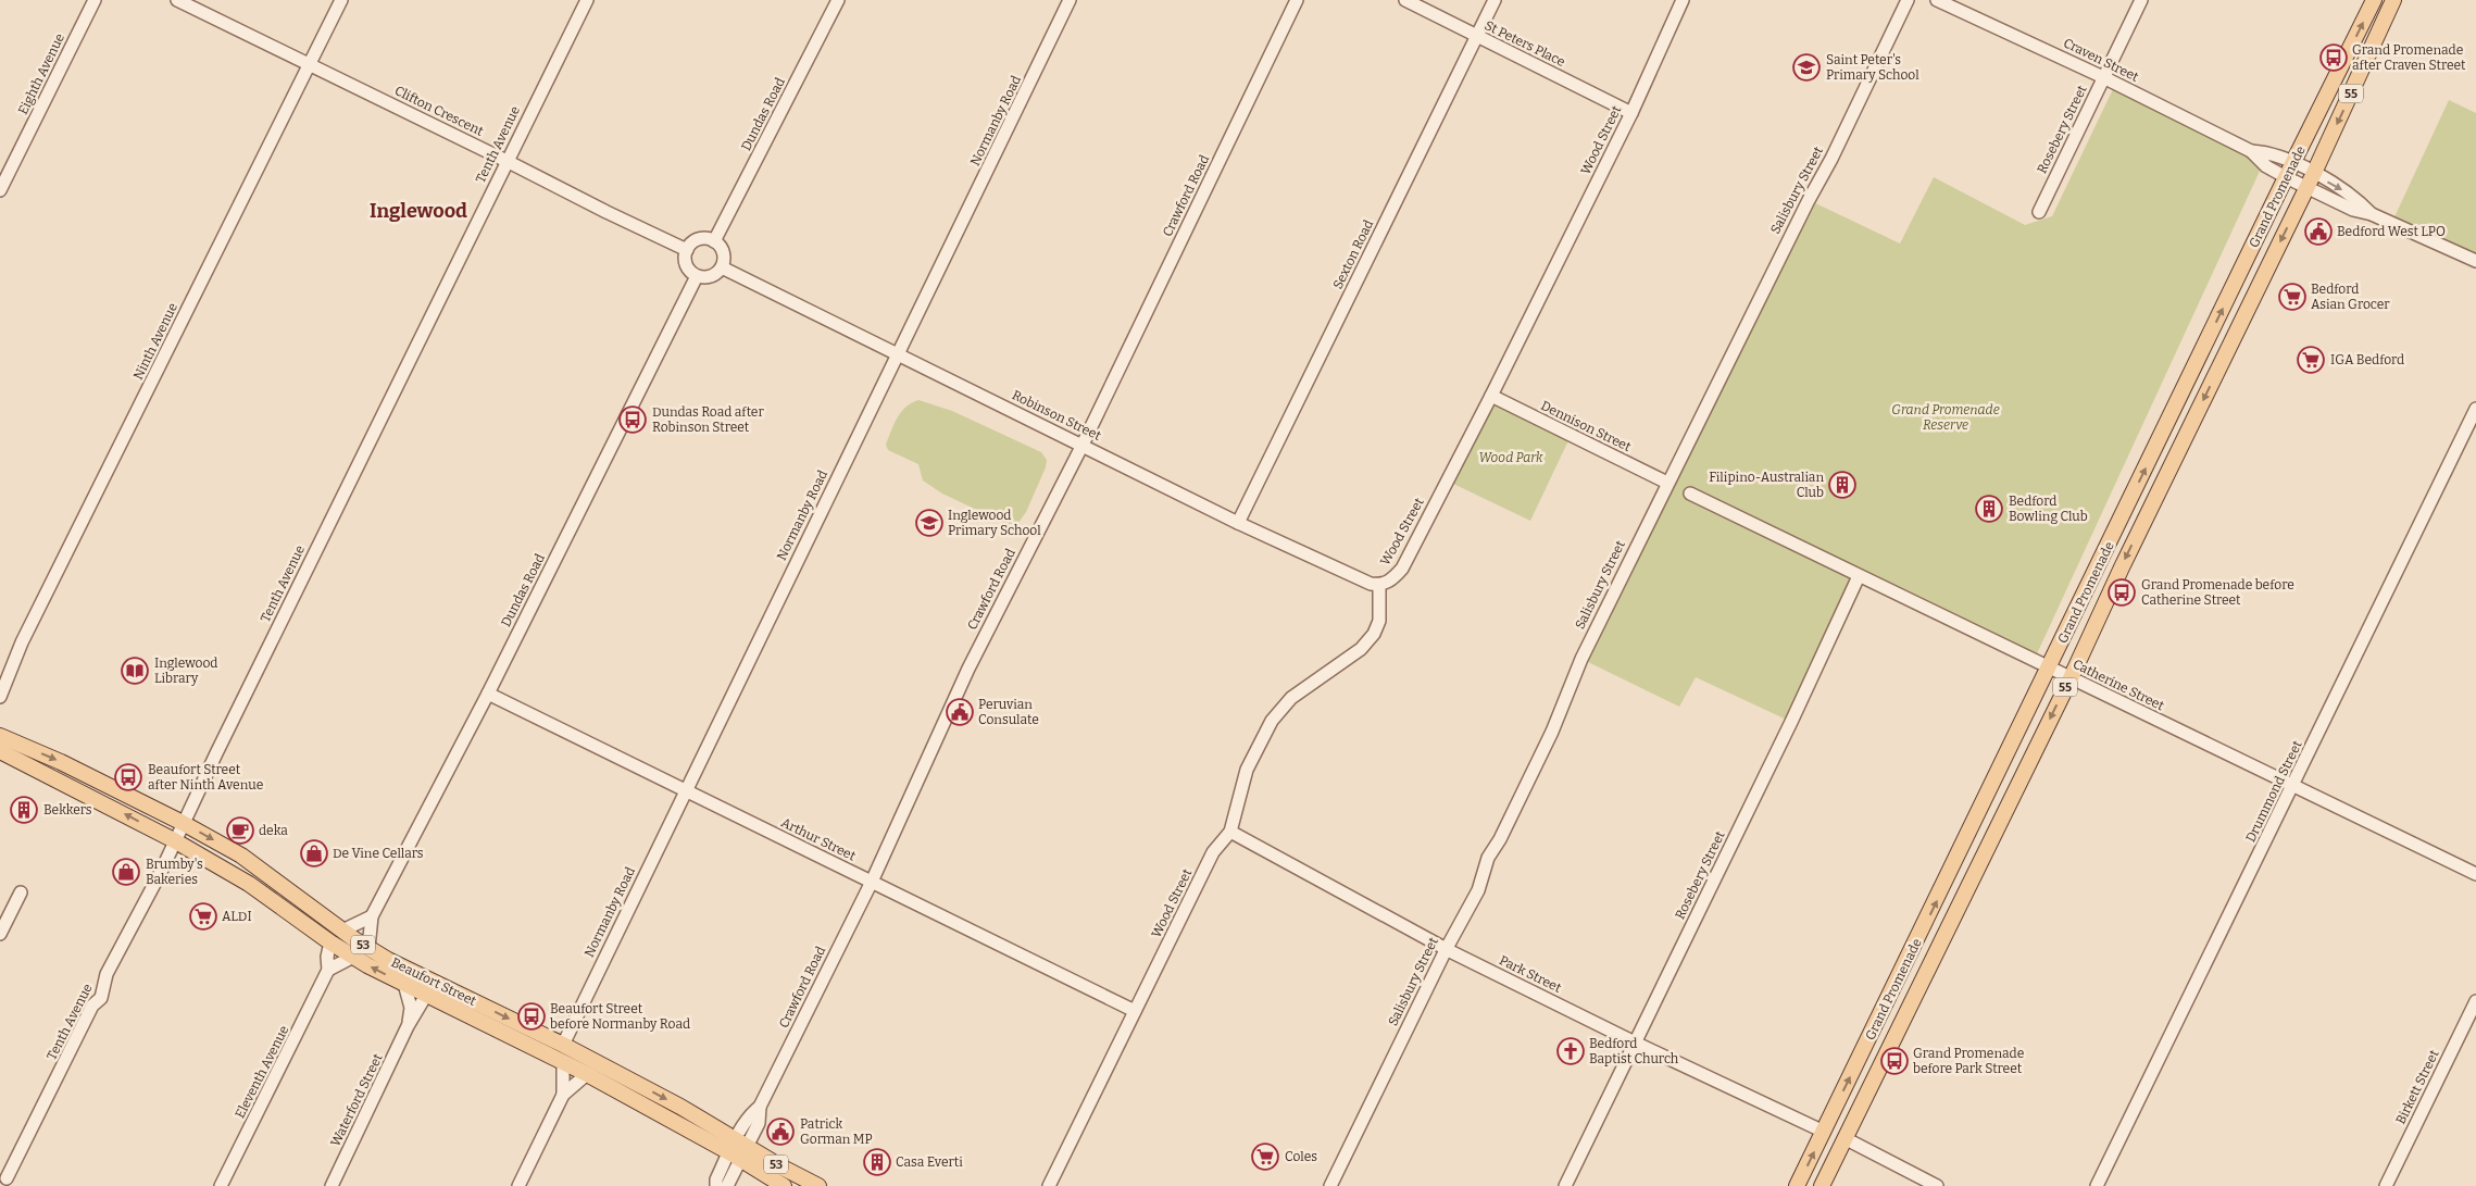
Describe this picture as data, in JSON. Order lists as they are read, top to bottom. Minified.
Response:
{"streets":{"main road":["55","Grand Promenade","53","Beaufort Street"],"street":["St Peters Place","Craven Street","Eighth Avenue","Clifton Crescent","Dundas Road","Normanby Road","Rosebery Street","Wood Street","Tenth Avenue","Salisbury Street","Crawford Road","Sexton Road","Ninth Avenue","Robinson Street","Dennison Street","Catherine Street","Drummond Street","Arthur Street","Park Street","Eleventh Avenue","Birkett Street","Waterford Street"]},"crossings":[["St Peters Place","Wood Street"],["St Peters Place","Sexton Road"],["Craven Street","Rosebery Street"],["Craven Street","Grand Promenade"],["Clifton Crescent","Dundas Road"],["Clifton Crescent","Tenth Avenue"],["Clifton Crescent","Ninth Avenue"],["Clifton Crescent","Robinson Street"],["Dundas Road","Robinson Street"],["Dundas Road","Arthur Street"],["Dundas Road","Beaufort Street"],["Normanby Road","Robinson Street"],["Normanby Road","Arthur Street"],["Normanby Road","Beaufort Street"],["Rosebery Street","Catherine Street"],["Rosebery Street","Park Street"],["Wood Street","Robinson Street"],["Wood Street","Dennison Street"],["Wood Street","Arthur Street"],["Wood Street","Park Street"],["Tenth Avenue","Beaufort Street"],["Salisbury Street","Dennison Street"],["Salisbury Street","Park Street"],["Crawford Road","Robinson Street"],["Crawford Road","Arthur Street"],["Crawford Road","Beaufort Street"],["Grand Promenade","Catherine Street"],["Grand Promenade","Park Street"],["Sexton Road","Robinson Street"],["Catherine Street","Drummond Street"],["Beaufort Street","Eleventh Avenue"],["Beaufort Street","Waterford Street"]],"districts":["Inglewood"],"parks":["Grand Promenade Reserve","Wood Park"],"places":{"bus stop":["Grand Promenade after Craven Street","Dundas Road after Robinson Street","Grand Promenade before Catherine Street","Beaufort Street after Ninth Avenue","Beaufort Street before Normanby Road","Grand Promenade before Park Street"],"school or university":["Saint Peter's Primary School","Inglewood Primary School"],"public building":["Bedford West LPO","Peruvian Consulate","Patrick Gorman MP"],"supermarket":["Bedford Asian Grocer","IGA Bedford","ALDI","Coles"],"building":["Filipino-Australian Club","Bedford Bowling Club","Bekkers","Casa Everti"],"library":["Inglewood Library"],"cafe":["deka"],"shop":["De Vine Cellars","Brumby's Bakeries"],"church":["Bedford Baptist Church"]}}
